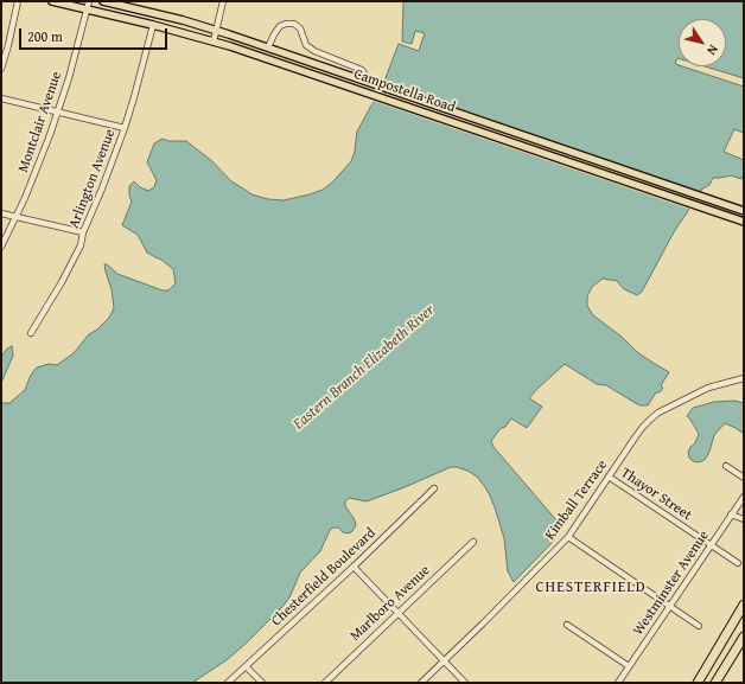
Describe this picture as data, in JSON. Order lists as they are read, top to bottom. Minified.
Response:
{"streets":{"main road":["Campostella Road"],"street":["Montclair Avenue","Arlington Avenue","Thayor Street","Kimball Terrace","Chesterfield Boulevard","Westminster Avenue","Marlboro Avenue"]},"crossings":[["Campostella Road","Montclair Avenue"],["Campostella Road","Arlington Avenue"],["Thayor Street","Kimball Terrace"],["Thayor Street","Westminster Avenue"]],"districts":["CHESTERFIELD"],"water":["Eastern Branch Elizabeth River"],"scale_bar":"200 m","north":"bottom right"}
